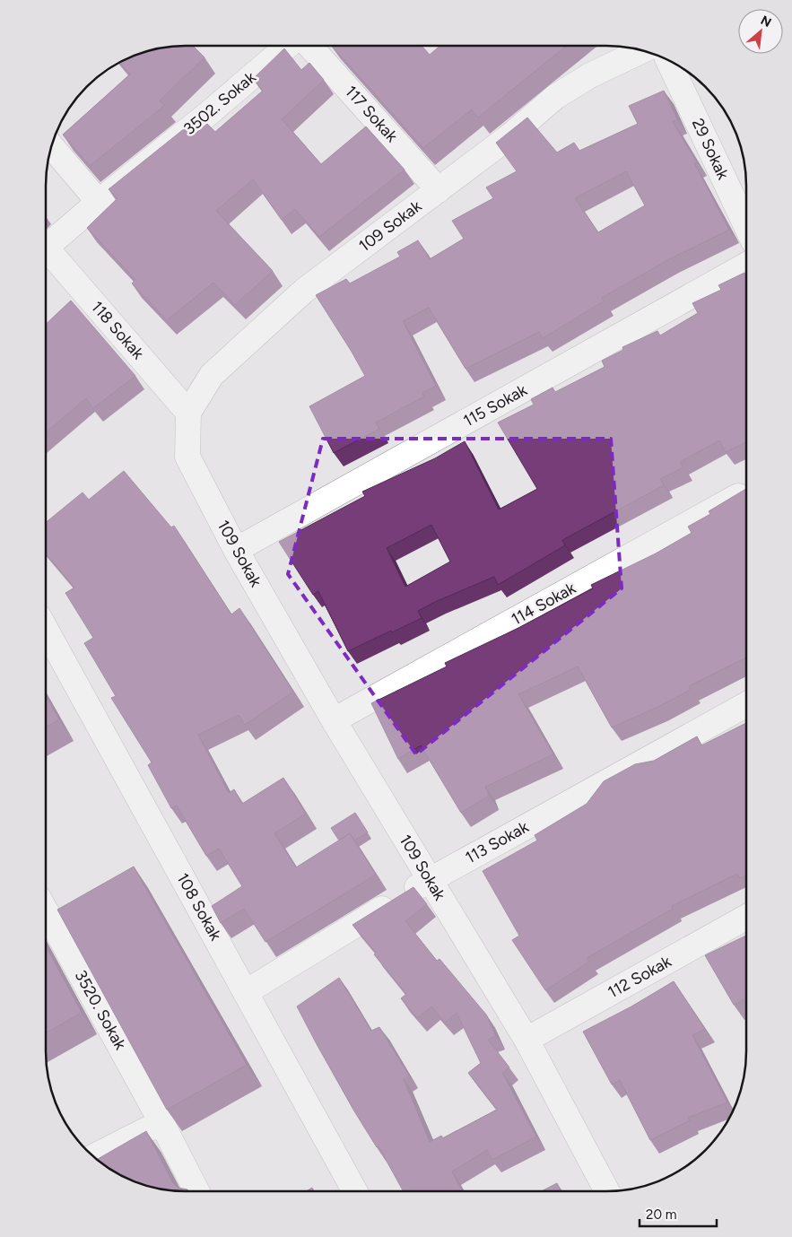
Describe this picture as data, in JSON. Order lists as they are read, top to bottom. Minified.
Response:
{"streets":{"street":["3502. Sokak","117 Sokak","29 Sokak","109 Sokak","118 Sokak","115 Sokak","114 Sokak","113 Sokak","108 Sokak","112 Sokak","3520. Sokak"]},"crossings":[["117 Sokak","109 Sokak"],["109 Sokak","118 Sokak"],["109 Sokak","115 Sokak"],["109 Sokak","114 Sokak"],["109 Sokak","113 Sokak"],["109 Sokak","112 Sokak"],["113 Sokak","108 Sokak"]],"scale_bar":"20 m","north":"top right"}
